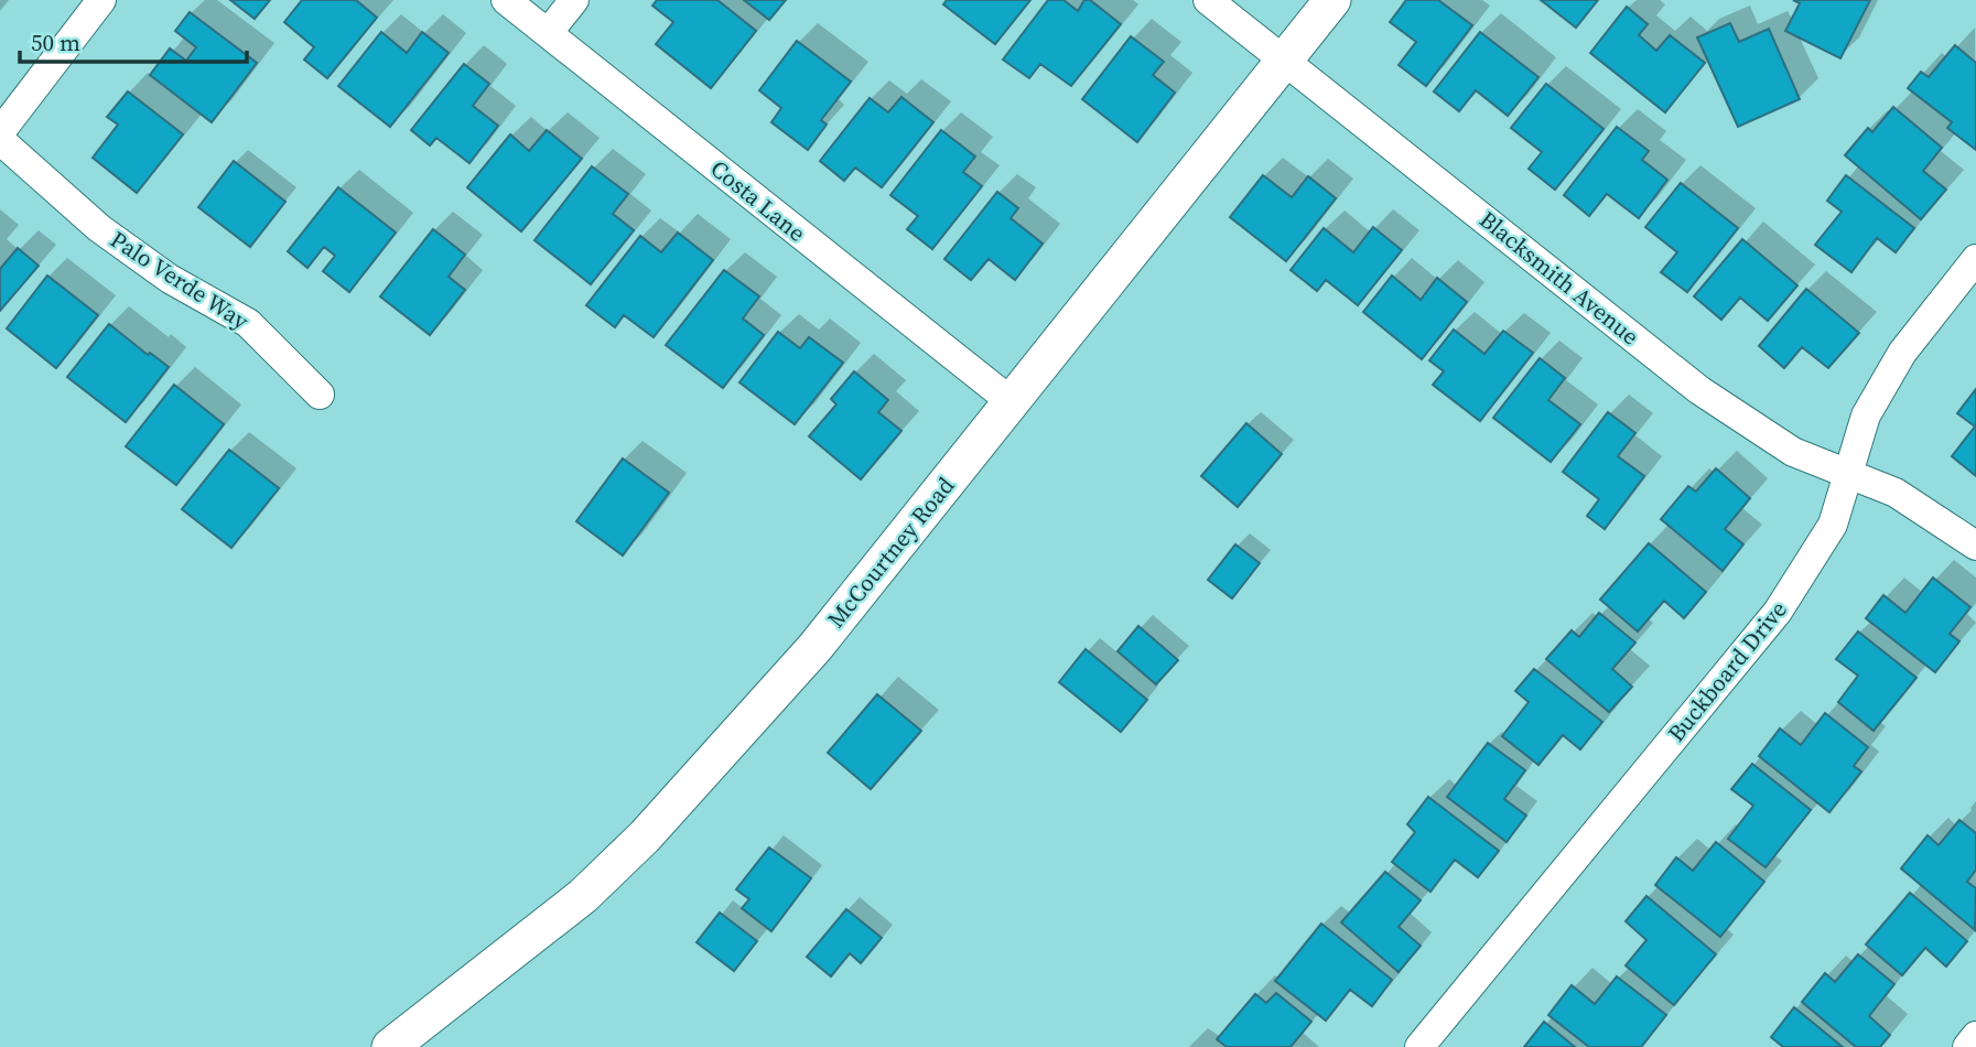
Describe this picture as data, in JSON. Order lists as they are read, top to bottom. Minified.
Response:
{"streets":{"street":["Costa Lane","Blacksmith Avenue","Palo Verde Way","McCourtney Road","Buckboard Drive"]},"crossings":[["Costa Lane","McCourtney Road"],["Blacksmith Avenue","McCourtney Road"],["Blacksmith Avenue","Buckboard Drive"]],"scale_bar":"50 m"}
